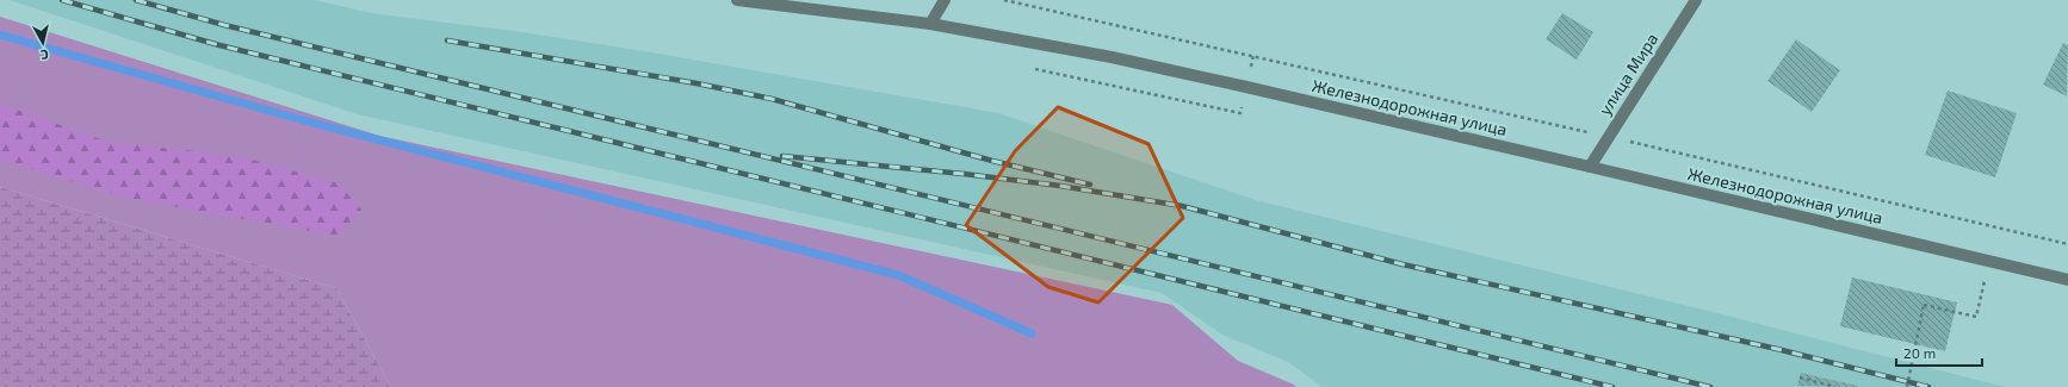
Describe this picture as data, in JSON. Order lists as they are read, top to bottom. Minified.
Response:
{"streets":{"street":["улица Мира","Железнодорожная улица"]},"crossings":[["улица Мира","Железнодорожная улица"]],"scale_bar":"20 m","north":"bottom"}
